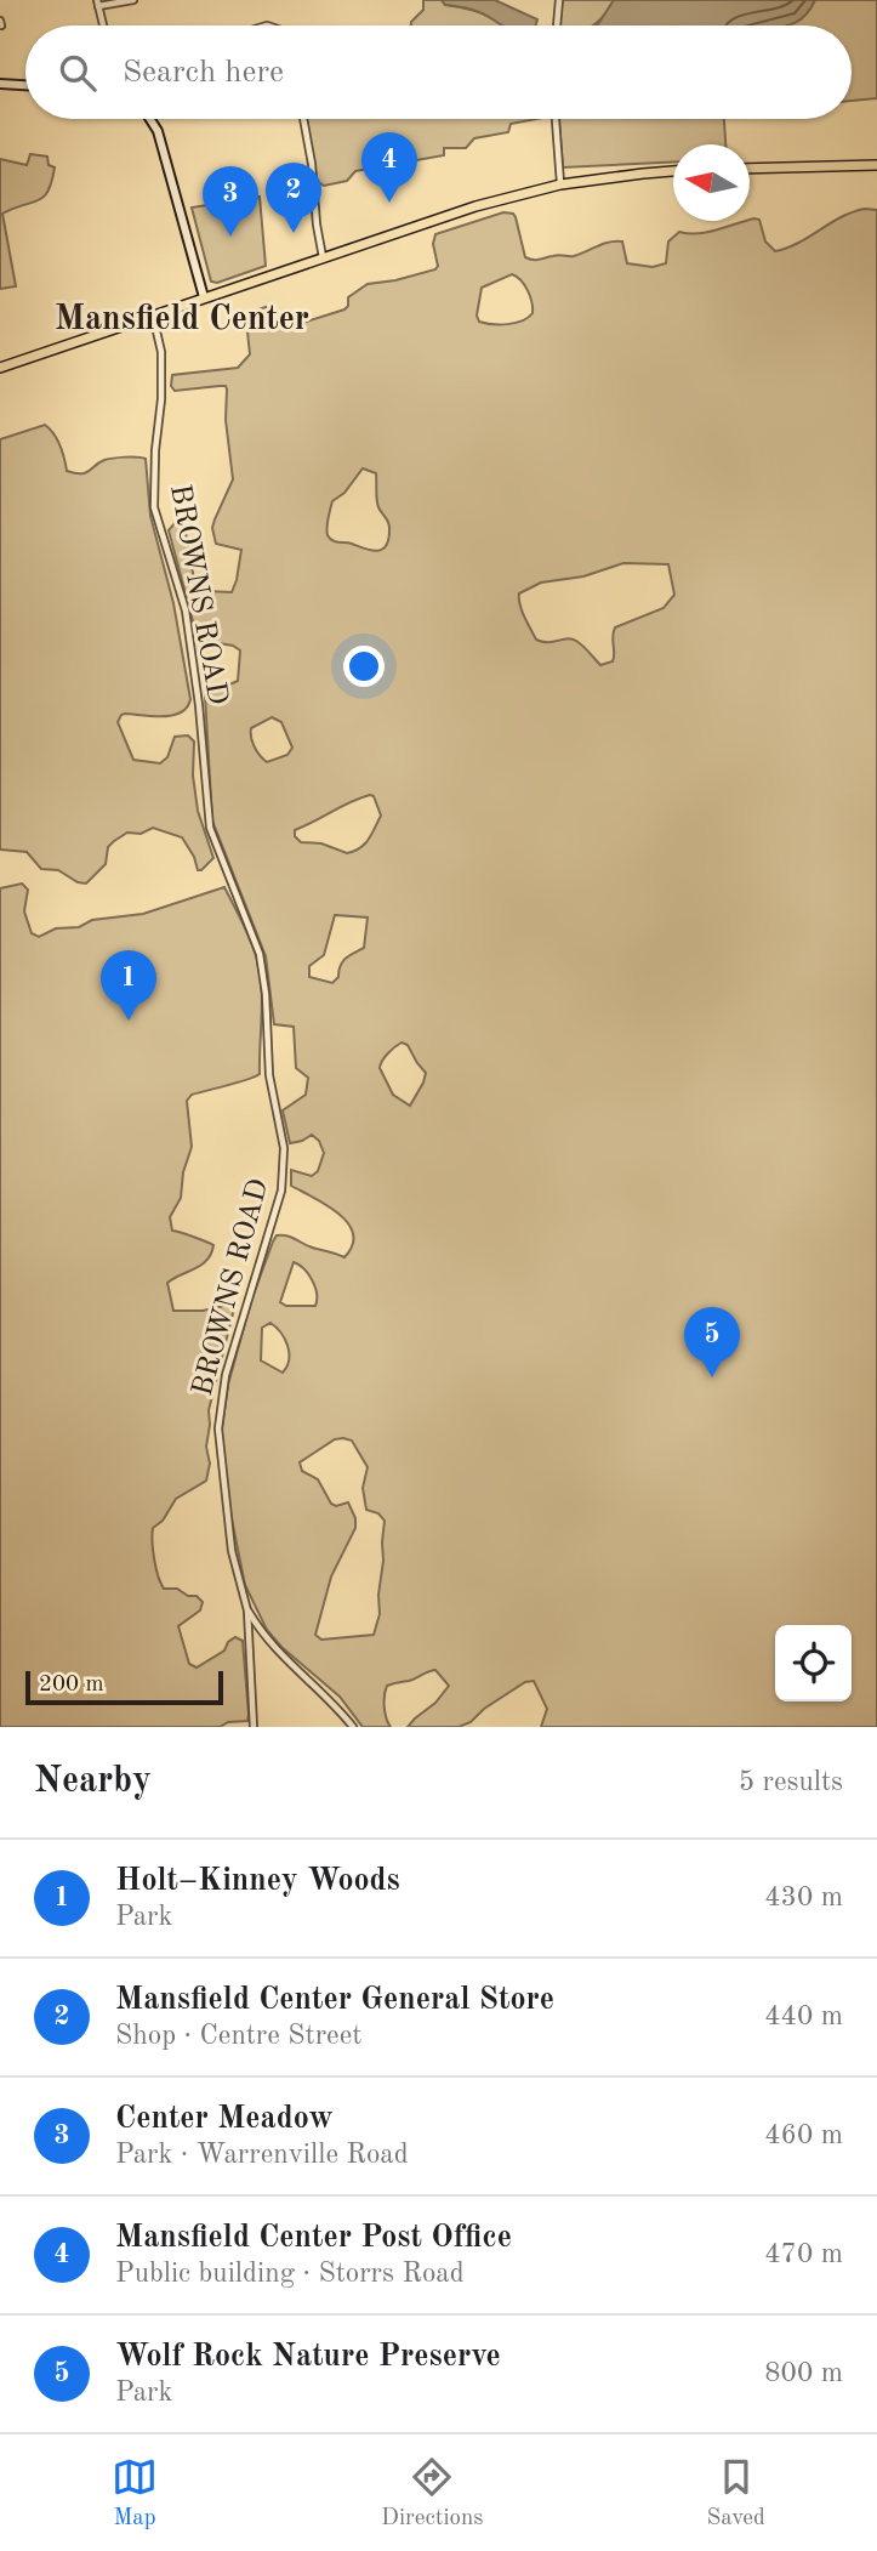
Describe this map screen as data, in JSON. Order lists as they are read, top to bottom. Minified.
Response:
{"streets":{"street":["BROWNS ROAD"]},"districts":["Mansfield Center"],"scale_bar":"200 m","north":"left","page":{"search":"Search here","pins":["4","2","3","1","5"],"scale":"200 m","heading":["Nearby","5 results"],"list":[{"mark":"1","name":"Holt–Kinney Woods","note":"Park","value":"430 m"},{"mark":"2","name":"Mansfield Center General Store","note":"Shop · Centre Street","value":"440 m"},{"mark":"3","name":"Center Meadow","note":"Park · Warrenville Road","value":"460 m"},{"mark":"4","name":"Mansfield Center Post Office","note":"Public building · Storrs Road","value":"470 m"},{"mark":"5","name":"Wolf Rock Nature Preserve","note":"Park","value":"800 m"}],"nav":["Map","Directions","Saved"]}}
